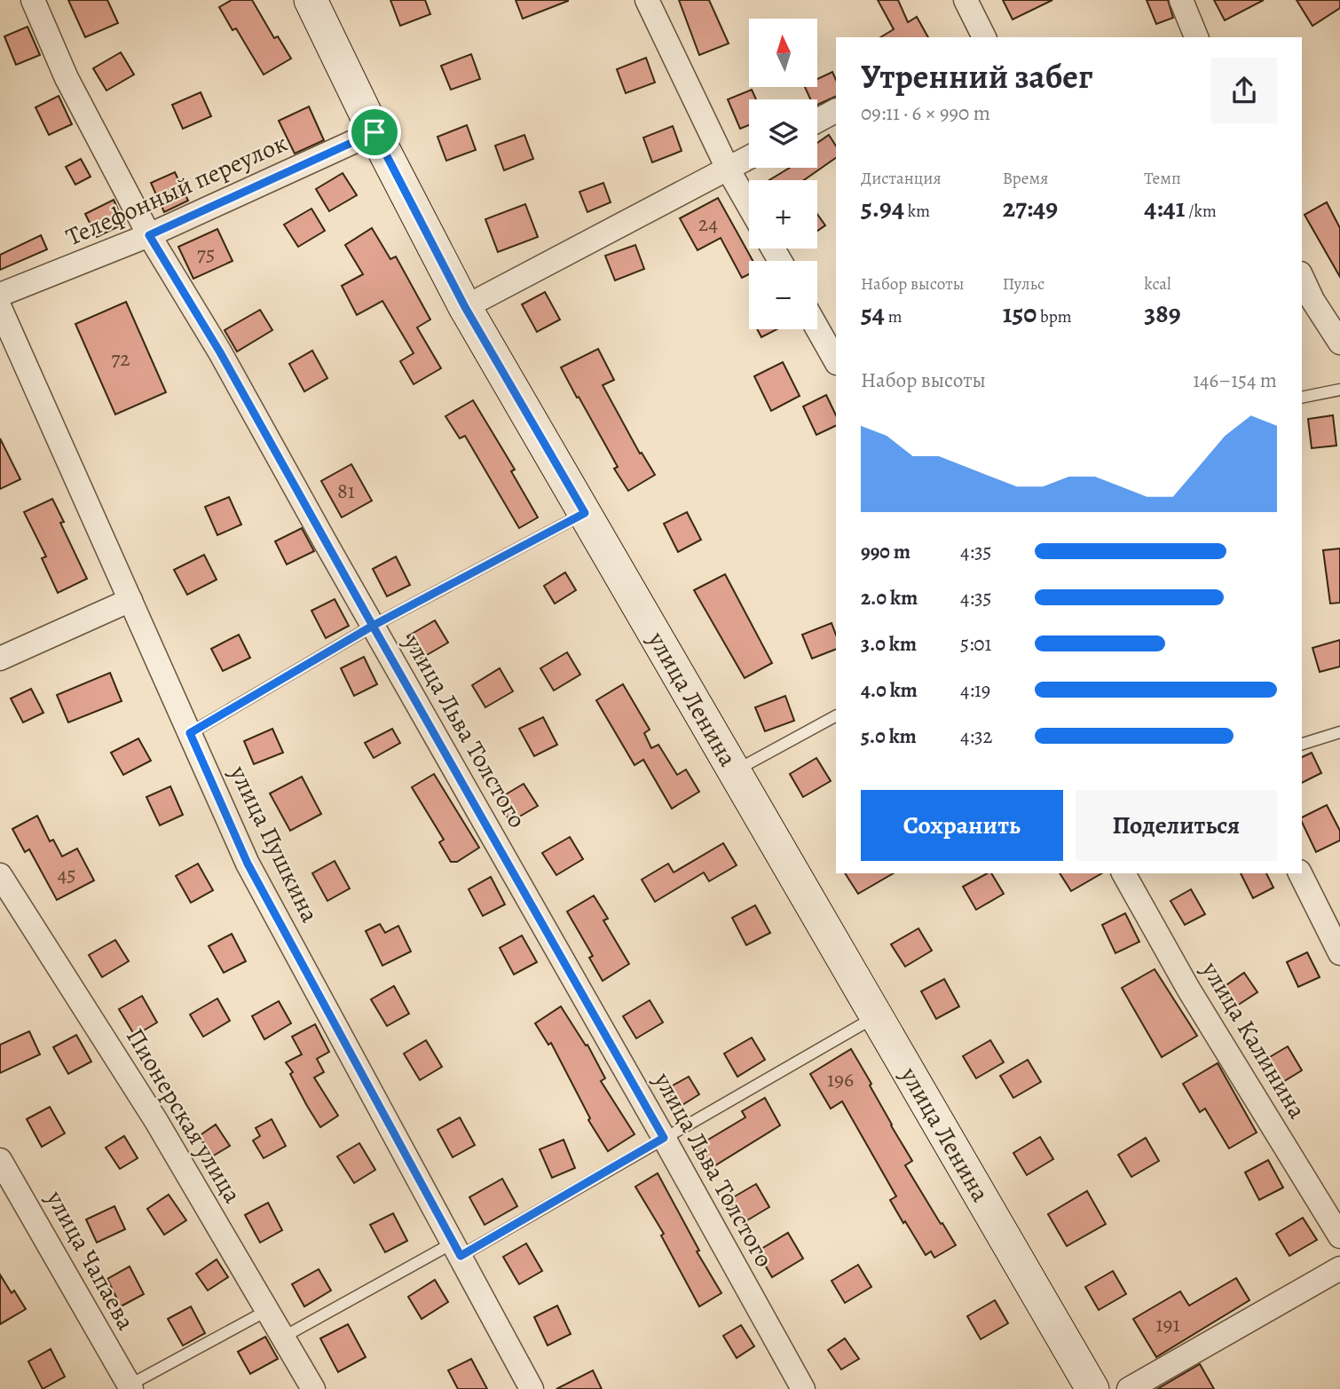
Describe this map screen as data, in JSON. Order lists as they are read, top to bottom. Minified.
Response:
{"streets":{"street":["Телефонный переулок","улица Ленина","улица Льва Толстого","улица Пушкина","улица Калинина","Пионерская улица","улица Чапаева"]},"crossings":[["Телефонный переулок","улица Ленина"],["Телефонный переулок","улица Льва Толстого"]],"house_numbers":["24","75","72","81","45","196","191"],"north":"top","page":{"map_buttons":["+","−"],"heading":["Утренний забег","09:11 · 6 × 990 m"],"stats":[["Дистанция","5.94 km"],["Время","27:49"],["Темп","4:41 /km"],["Набор высоты","54 m"],["Пульс","150 bpm"],["kcal","389"]],"chart":["Набор высоты","146–154 m"],"list":[{"name":"990 m","note":"4:35"},{"name":"2.0 km","note":"4:35"},{"name":"3.0 km","note":"5:01"},{"name":"4.0 km","note":"4:19"},{"name":"5.0 km","note":"4:32"}],"buttons":["Сохранить","Поделиться"]}}
